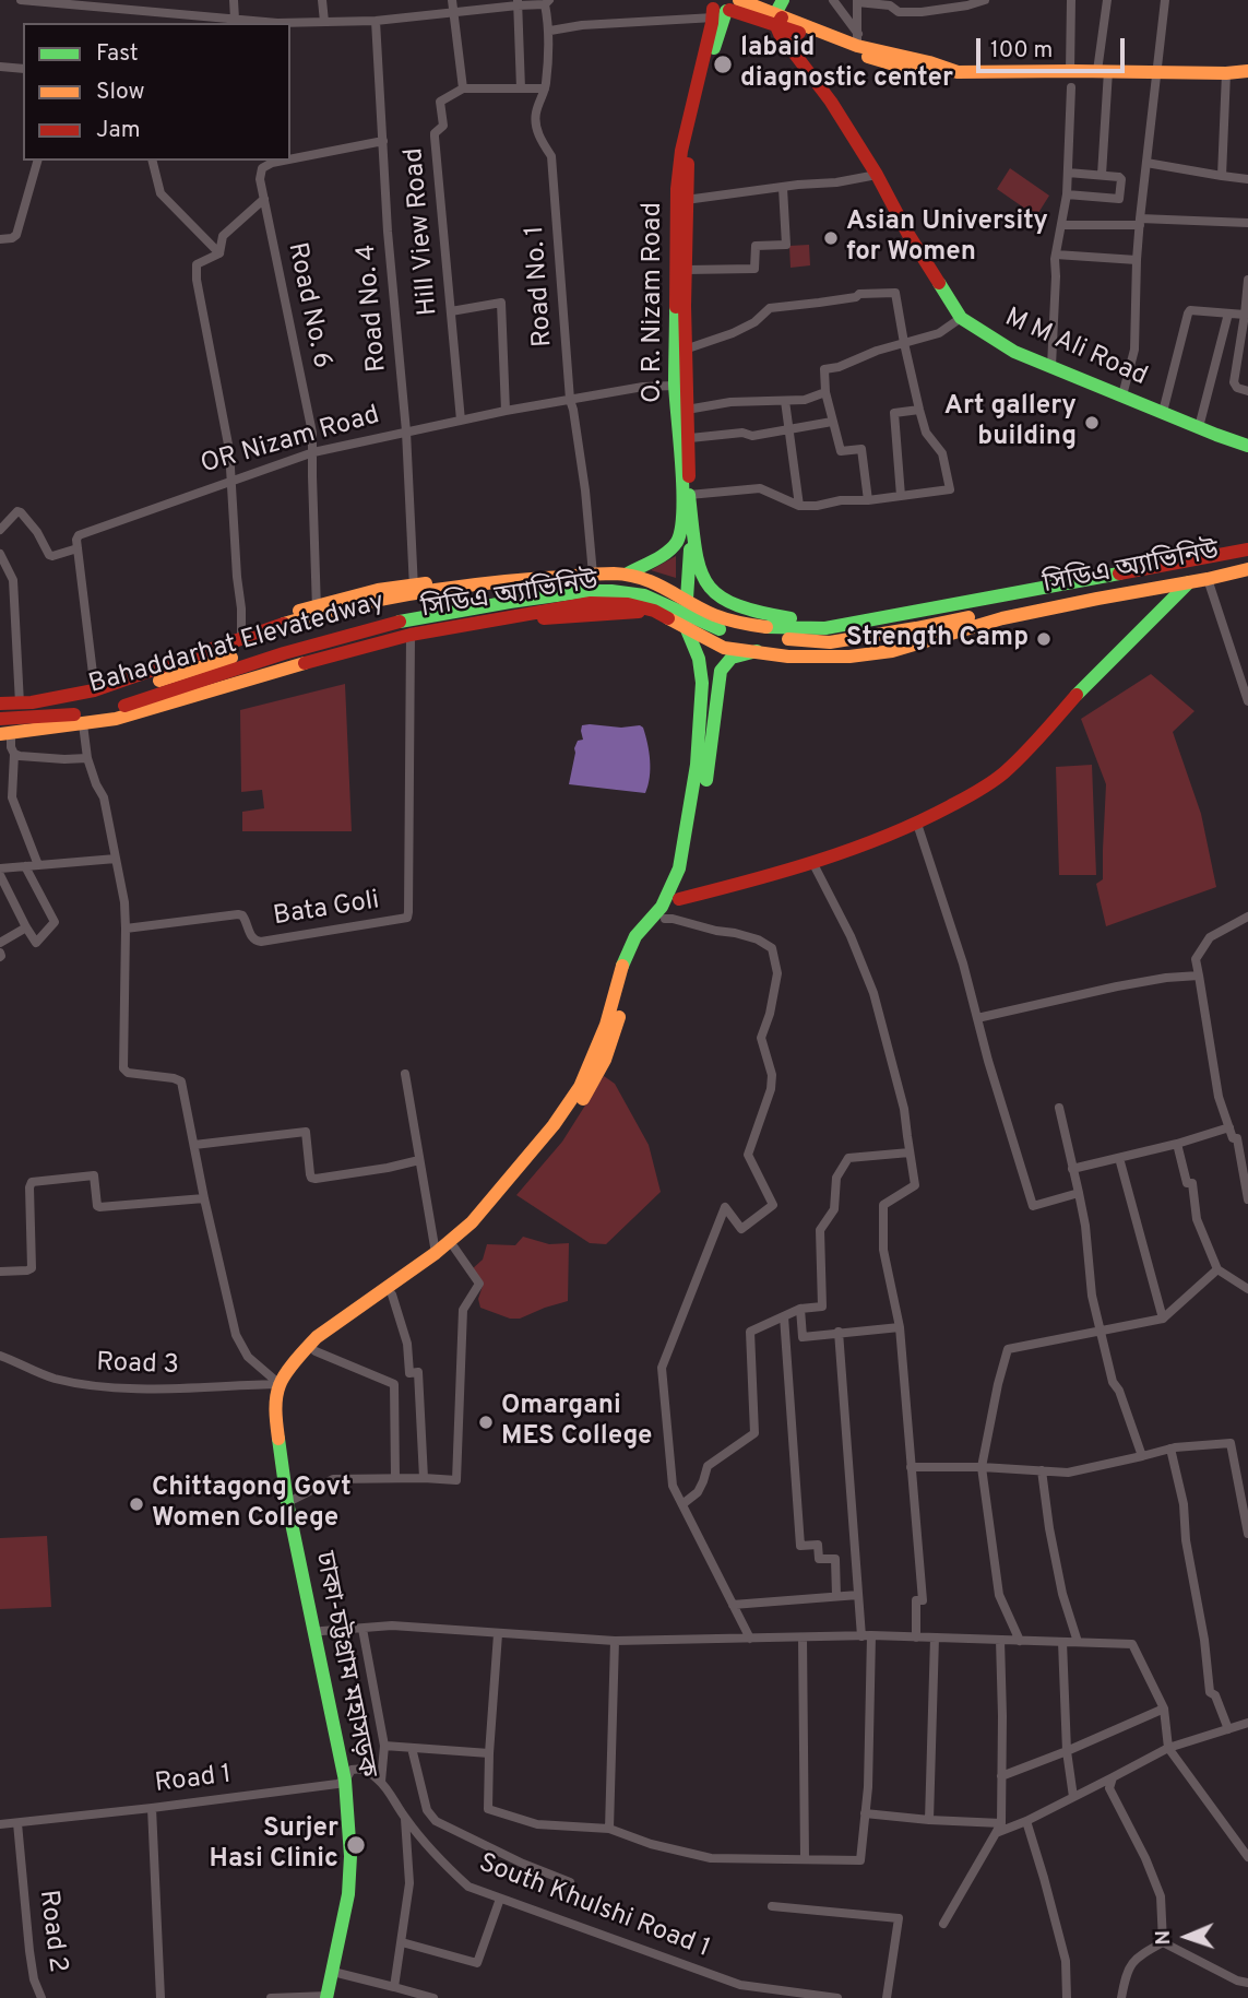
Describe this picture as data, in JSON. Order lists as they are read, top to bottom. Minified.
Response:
{"streets":{"main road":["O. R. Nizam Road","M M Ali Road","সিডিএ অ্যাভিনিউ","Bahaddarhat Elevatedway","ঢাকা-চট্টগ্রাম মহাসড়ক"],"street":["Hill View Road","Road No. 1","Road No. 6","Road No. 4","OR Nizam Road","Bata Goli","Road 3","Road 1","South Khulshi Road 1","Road 2"]},"crossings":[["Hill View Road","OR Nizam Road"],["Road No. 1","OR Nizam Road"],["Road No. 1","সিডিএ অ্যাভিনিউ"],["O. R. Nizam Road","OR Nizam Road"],["O. R. Nizam Road","সিডিএ অ্যাভিনিউ"],["Road No. 6","Road No. 4"],["Road No. 6","OR Nizam Road"],["Road No. 6","সিডিএ অ্যাভিনিউ"],["Road No. 4","OR Nizam Road"],["Road No. 4","সিডিএ অ্যাভিনিউ"],["সিডিএ অ্যাভিনিউ","Bahaddarhat Elevatedway"],["সিডিএ অ্যাভিনিউ","Bata Goli"],["সিডিএ অ্যাভিনিউ","ঢাকা-চট্টগ্রাম মহাসড়ক"],["Road 3","ঢাকা-চট্টগ্রাম মহাসড়ক"],["ঢাকা-চট্টগ্রাম মহাসড়ক","Road 1"],["Road 1","Road 2"]],"places":["labaid diagnostic center","Asian University for Women","Art gallery building","Strength Camp","Omargani MES College","Chittagong Govt Women College","Surjer Hasi Clinic"],"legend":["Fast","Slow","Jam"],"scale_bar":"100 m","north":"left"}
